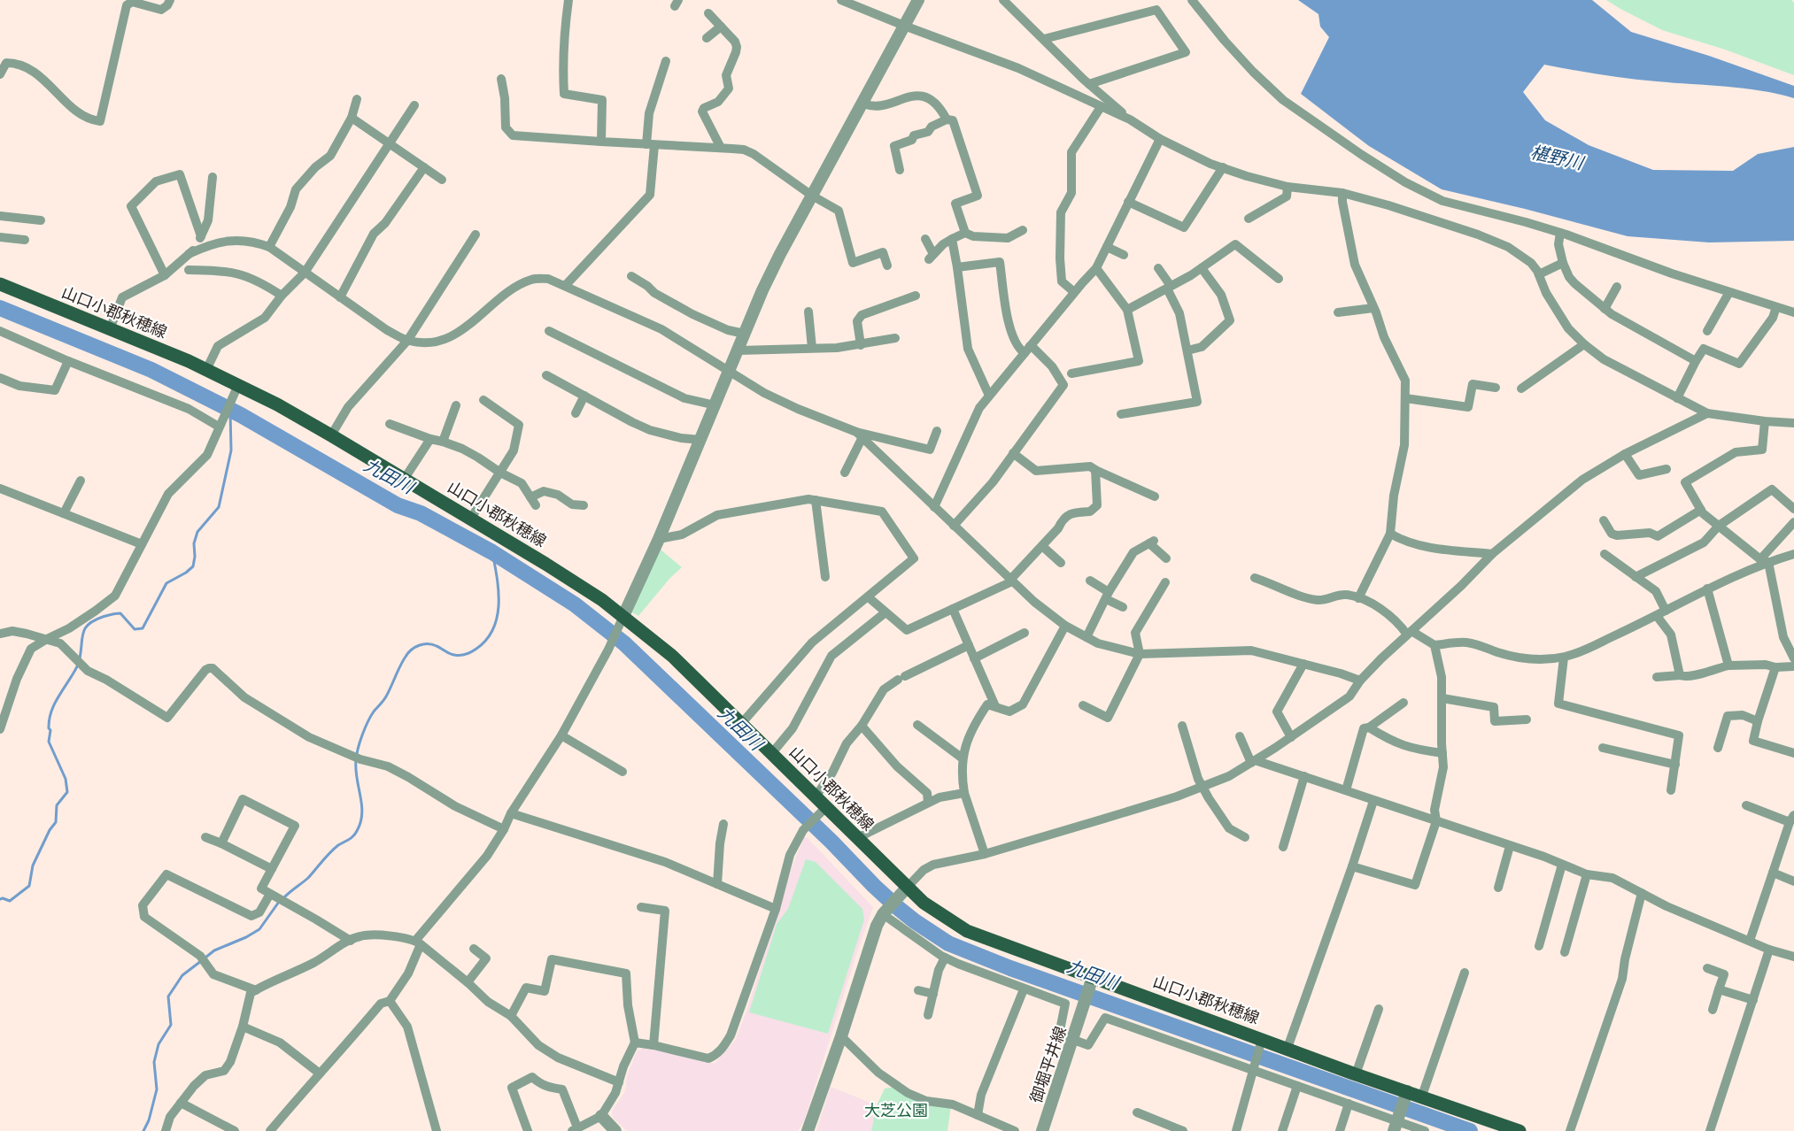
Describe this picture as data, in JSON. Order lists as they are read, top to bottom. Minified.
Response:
{"streets":{"main road":["山口小郡秋穂線"],"street":["御堀平井線"]},"crossings":[["山口小郡秋穂線","御堀平井線"]],"water":["椹野川","九田川"],"parks":["大芝公園"]}
